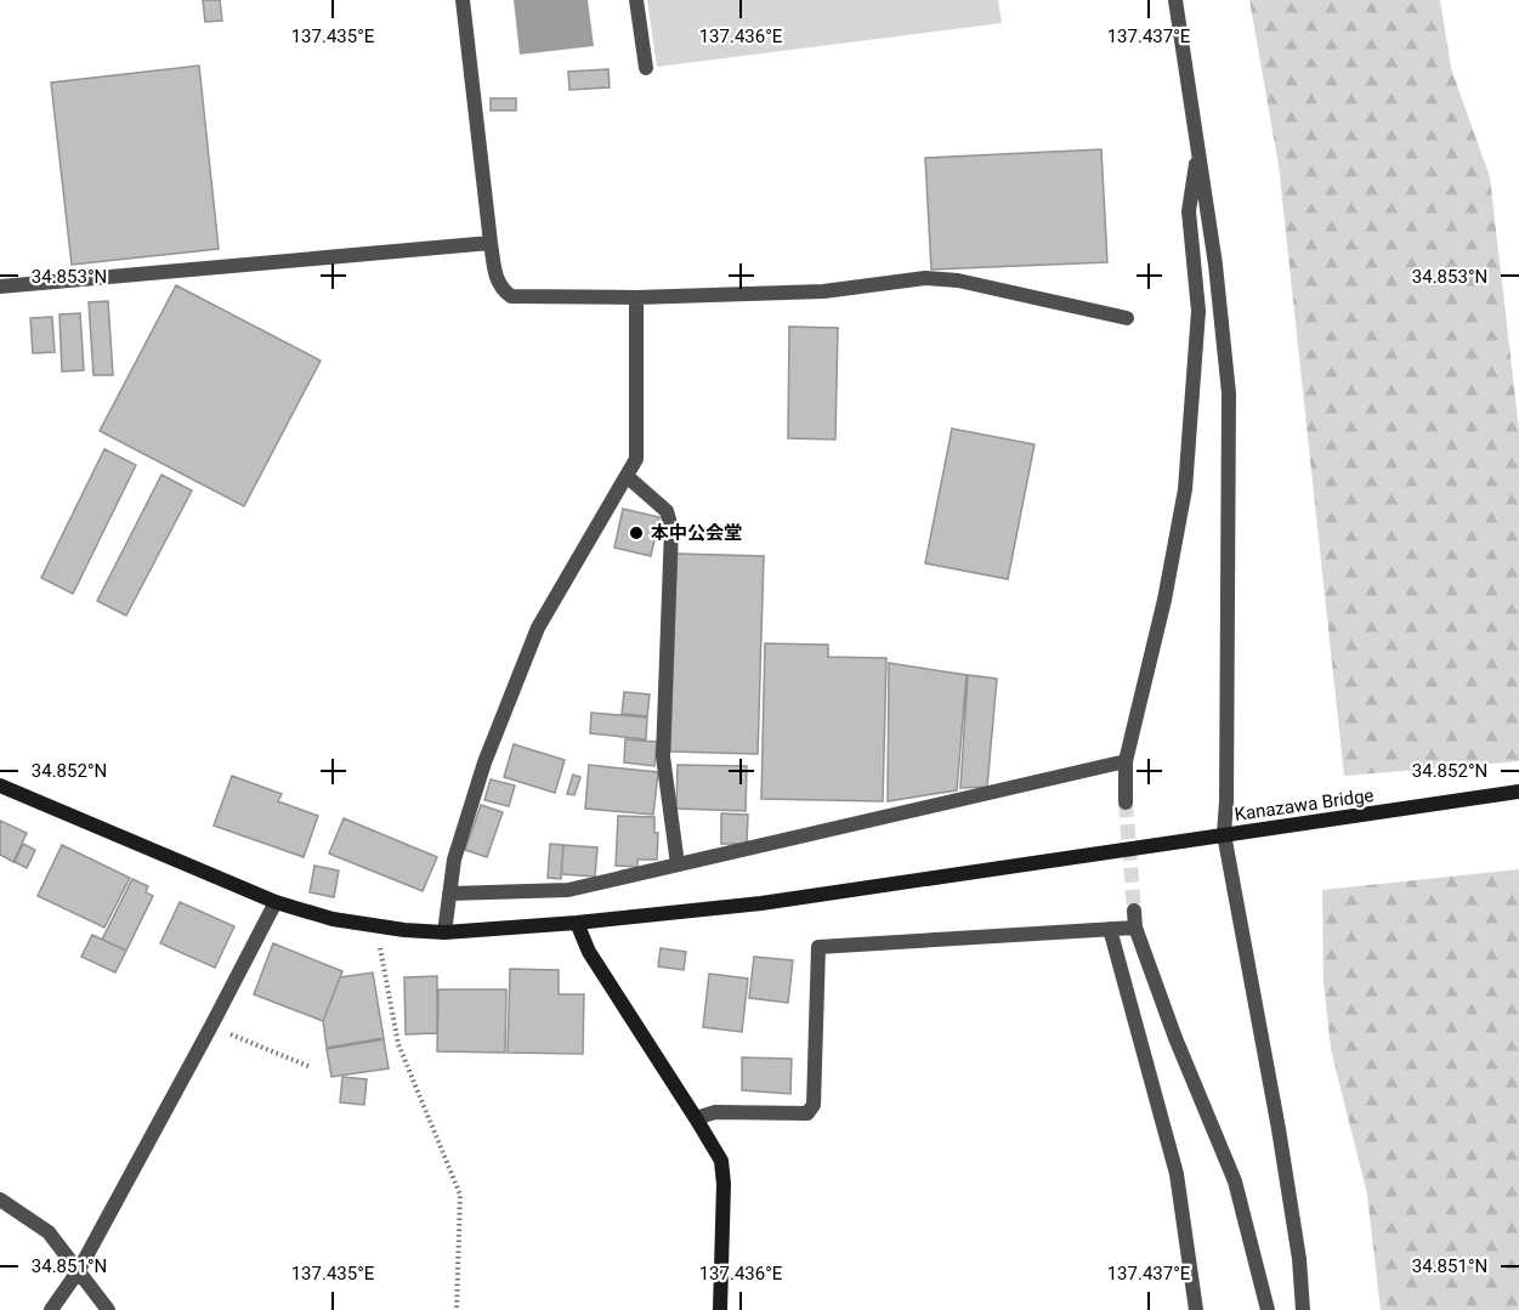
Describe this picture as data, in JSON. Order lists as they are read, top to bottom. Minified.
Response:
{"streets":{"main road":["Kanazawa Bridge"]},"places":["本中公会堂"],"coordinates":["137.435°E","137.436°E","137.437°E","34.853°N","34.852°N","34.851°N"]}
